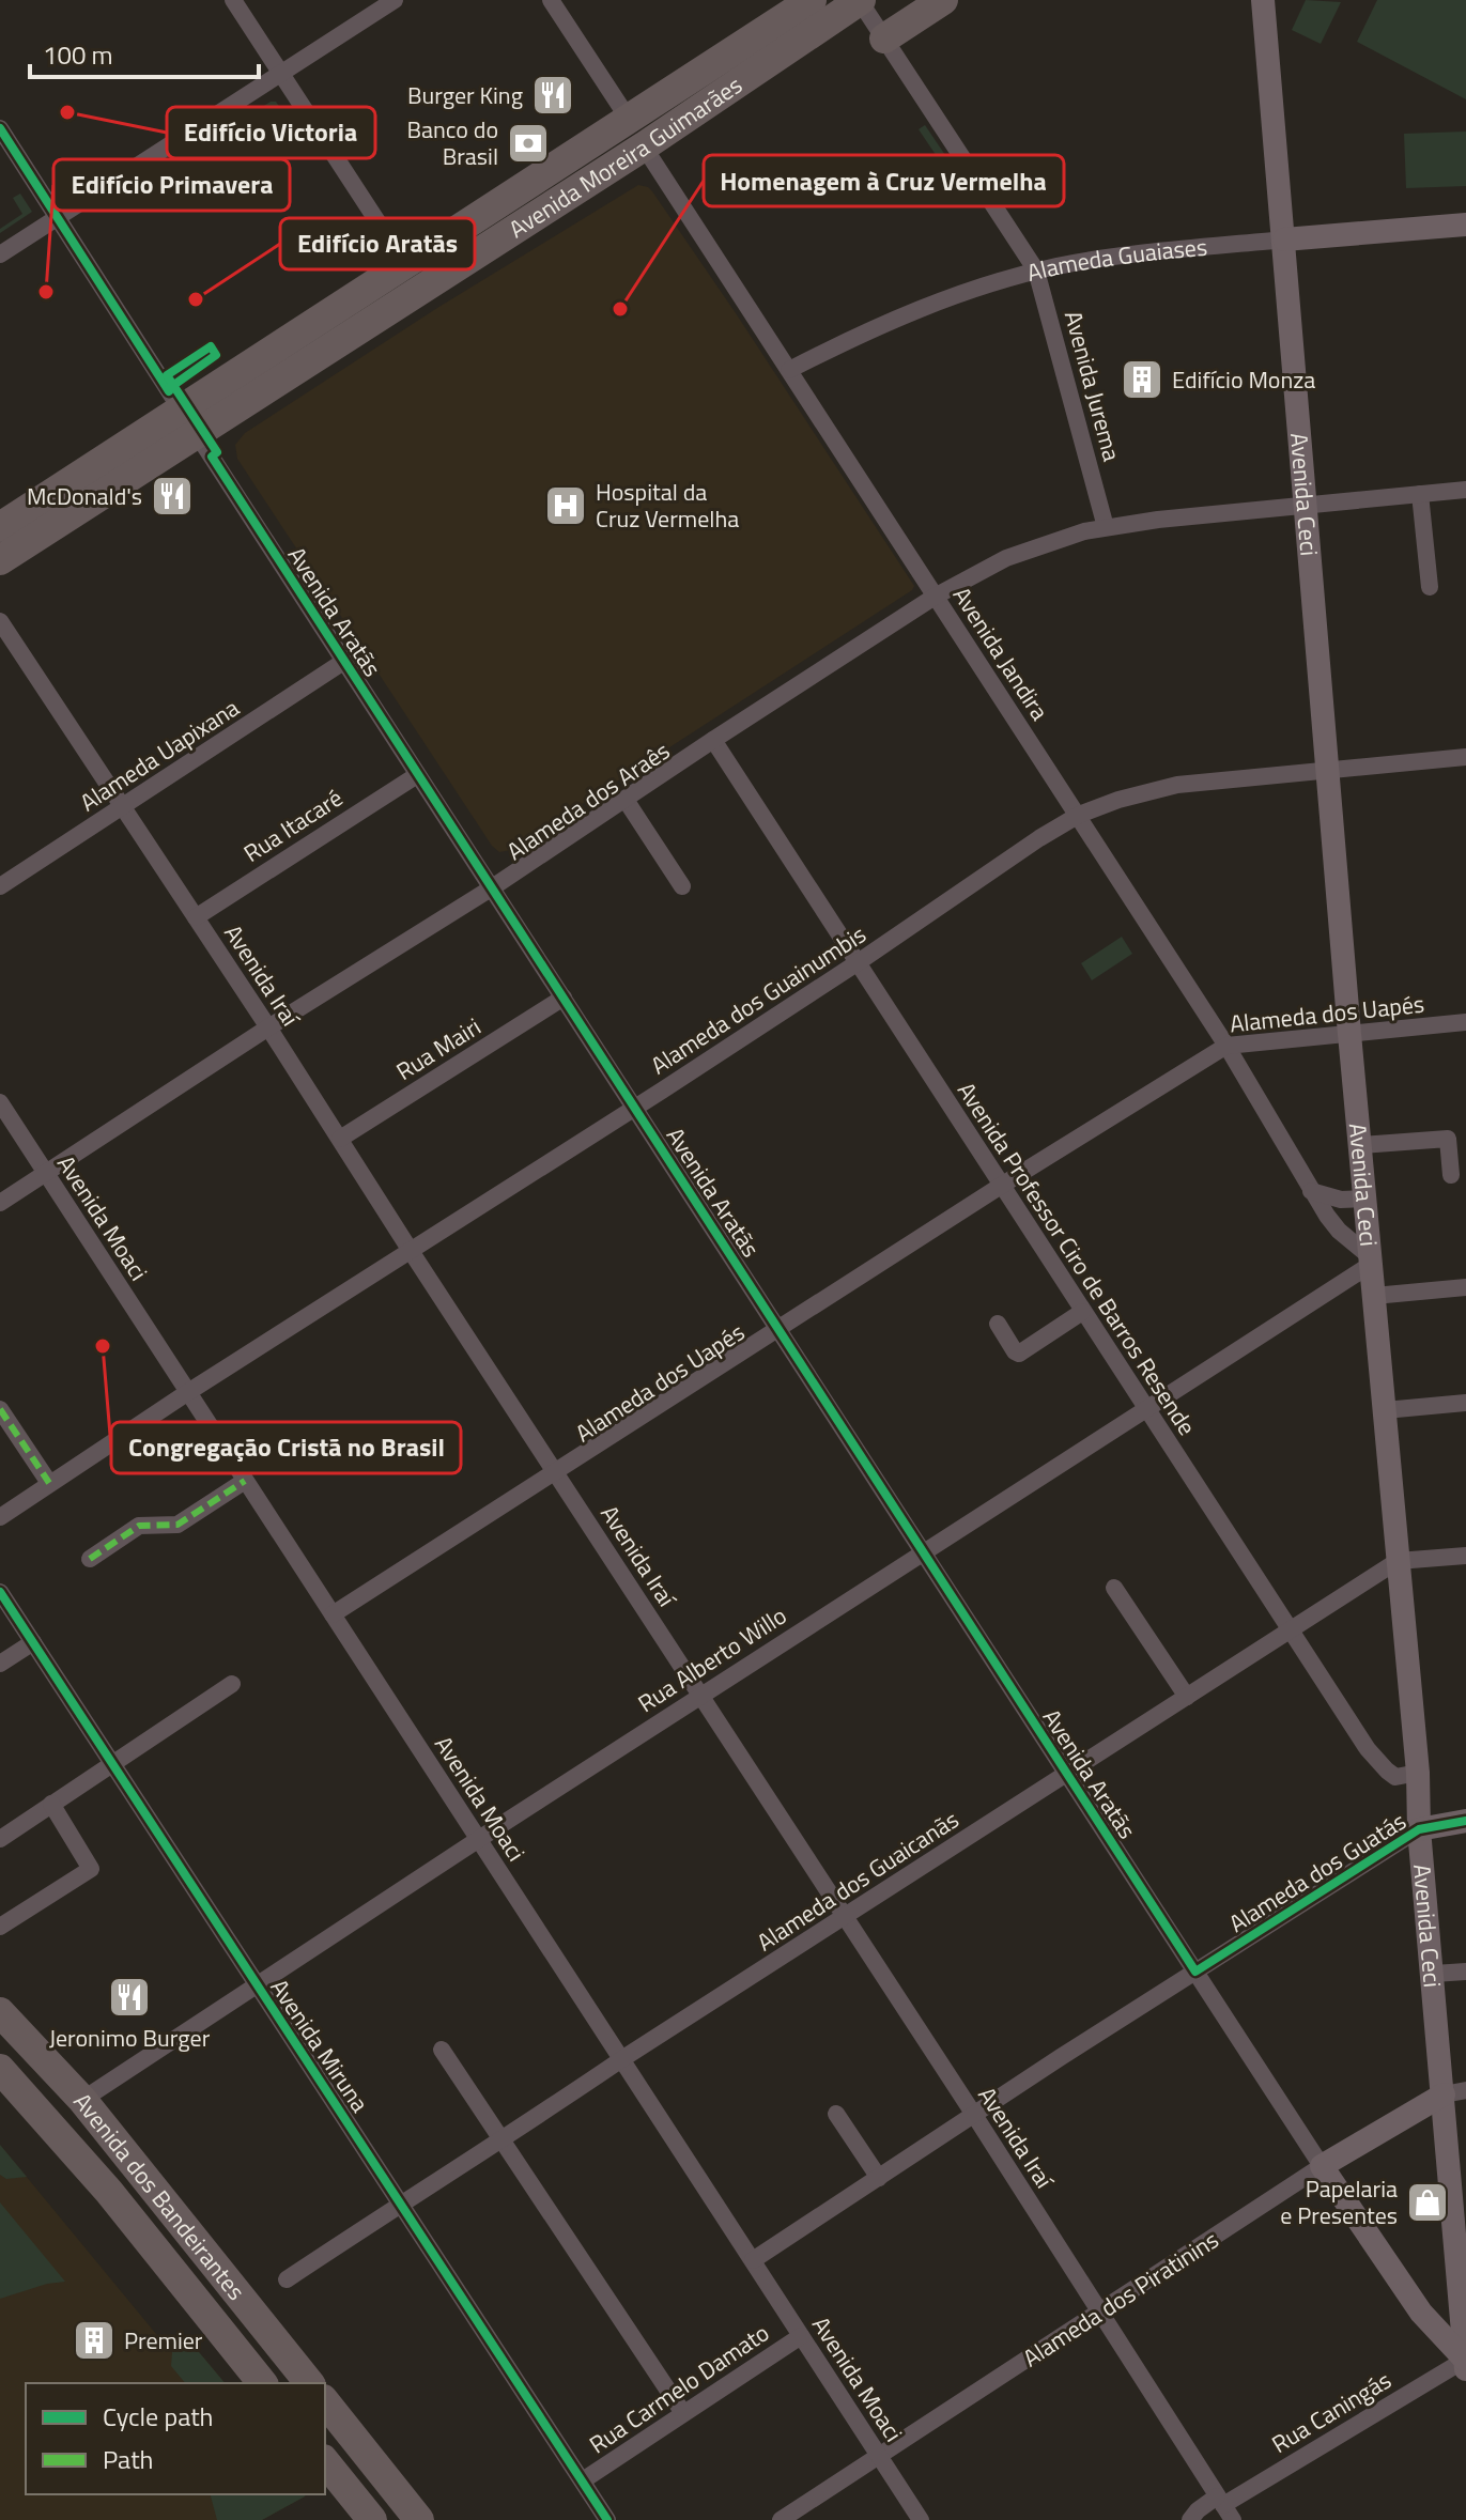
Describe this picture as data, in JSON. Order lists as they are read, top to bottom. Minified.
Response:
{"streets":{"highway":["Avenida Moreira Guimarães","Avenida dos Bandeirantes"],"street":["Alameda Guaiases","Avenida Jurema","Avenida Ceci","Avenida Aratãs","Avenida Jandira","Alameda Uapixana","Alameda dos Araês","Rua Itacaré","Avenida Iraí","Alameda dos Guainumbis","Alameda dos Uapés","Rua Mairi","Avenida Moaci","Avenida Professor Ciro de Barros Resende","Rua Alberto Willo","Alameda dos Guatás","Alameda dos Guaicanãs","Avenida Miruna","Alameda dos Piratinins","Rua Carmelo Damato","Rua Caningás"]},"crossings":[["Avenida Moreira Guimarães","Avenida Jurema"],["Avenida Moreira Guimarães","Avenida Aratãs"],["Avenida Moreira Guimarães","Avenida Jandira"],["Alameda Guaiases","Avenida Jurema"],["Alameda Guaiases","Avenida Ceci"],["Alameda Guaiases","Avenida Jandira"],["Avenida Jurema","Alameda dos Araês"],["Avenida Ceci","Avenida Aratãs"],["Avenida Ceci","Avenida Jandira"],["Avenida Ceci","Alameda dos Araês"],["Avenida Ceci","Alameda dos Guainumbis"],["Avenida Ceci","Alameda dos Uapés"],["Avenida Ceci","Avenida Professor Ciro de Barros Resende"],["Avenida Ceci","Rua Alberto Willo"],["Avenida Ceci","Alameda dos Guatás"],["Avenida Ceci","Alameda dos Guaicanãs"],["Avenida Ceci","Alameda dos Piratinins"],["Avenida Ceci","Rua Caningás"],["Avenida Aratãs","Alameda Uapixana"],["Avenida Aratãs","Alameda dos Araês"],["Avenida Aratãs","Rua Itacaré"],["Avenida Aratãs","Alameda dos Guainumbis"],["Avenida Aratãs","Alameda dos Uapés"],["Avenida Aratãs","Rua Mairi"],["Avenida Aratãs","Rua Alberto Willo"],["Avenida Aratãs","Alameda dos Guatás"],["Avenida Aratãs","Alameda dos Guaicanãs"],["Avenida Aratãs","Alameda dos Piratinins"],["Avenida Aratãs","Rua Caningás"],["Avenida Jandira","Alameda dos Araês"],["Avenida Jandira","Alameda dos Guainumbis"],["Avenida Jandira","Alameda dos Uapés"],["Avenida Jandira","Rua Alberto Willo"],["Alameda Uapixana","Avenida Iraí"],["Alameda dos Araês","Avenida Iraí"],["Alameda dos Araês","Avenida Moaci"],["Alameda dos Araês","Avenida Professor Ciro de Barros Resende"],["Rua Itacaré","Avenida Iraí"],["Avenida Iraí","Alameda dos Guainumbis"],["Avenida Iraí","Alameda dos Uapés"],["Avenida Iraí","Rua Mairi"],["Avenida Iraí","Rua Alberto Willo"],["Avenida Iraí","Alameda dos Guatás"],["Avenida Iraí","Alameda dos Guaicanãs"],["Avenida Iraí","Alameda dos Piratinins"],["Avenida Iraí","Rua Caningás"],["Alameda dos Guainumbis","Avenida Moaci"],["Alameda dos Guainumbis","Avenida Professor Ciro de Barros Resende"],["Alameda dos Uapés","Avenida Moaci"],["Alameda dos Uapés","Avenida Professor Ciro de Barros Resende"],["Avenida Moaci","Rua Alberto Willo"],["Avenida Moaci","Alameda dos Guatás"],["Avenida Moaci","Alameda dos Guaicanãs"],["Avenida Moaci","Alameda dos Piratinins"],["Avenida Moaci","Rua Carmelo Damato"],["Avenida Professor Ciro de Barros Resende","Rua Alberto Willo"],["Avenida Professor Ciro de Barros Resende","Alameda dos Guaicanãs"],["Rua Alberto Willo","Avenida Miruna"],["Rua Alberto Willo","Avenida dos Bandeirantes"],["Alameda dos Guaicanãs","Avenida Miruna"],["Avenida Miruna","Rua Carmelo Damato"]],"places":{"restaurant":["Burger King","McDonald's","Jeronimo Burger"],"other":["Edifício Victoria","Edifício Primavera","Edifício Aratãs","Homenagem à Cruz Vermelha","Congregação Cristã no Brasil"],"bank":["Banco do Brasil"],"building":["Edifício Monza","Premier"],"hospital":["Hospital da Cruz Vermelha"],"shop":["Papelaria e Presentes"]},"legend":["Cycle path","Path"],"scale_bar":"100 m"}
